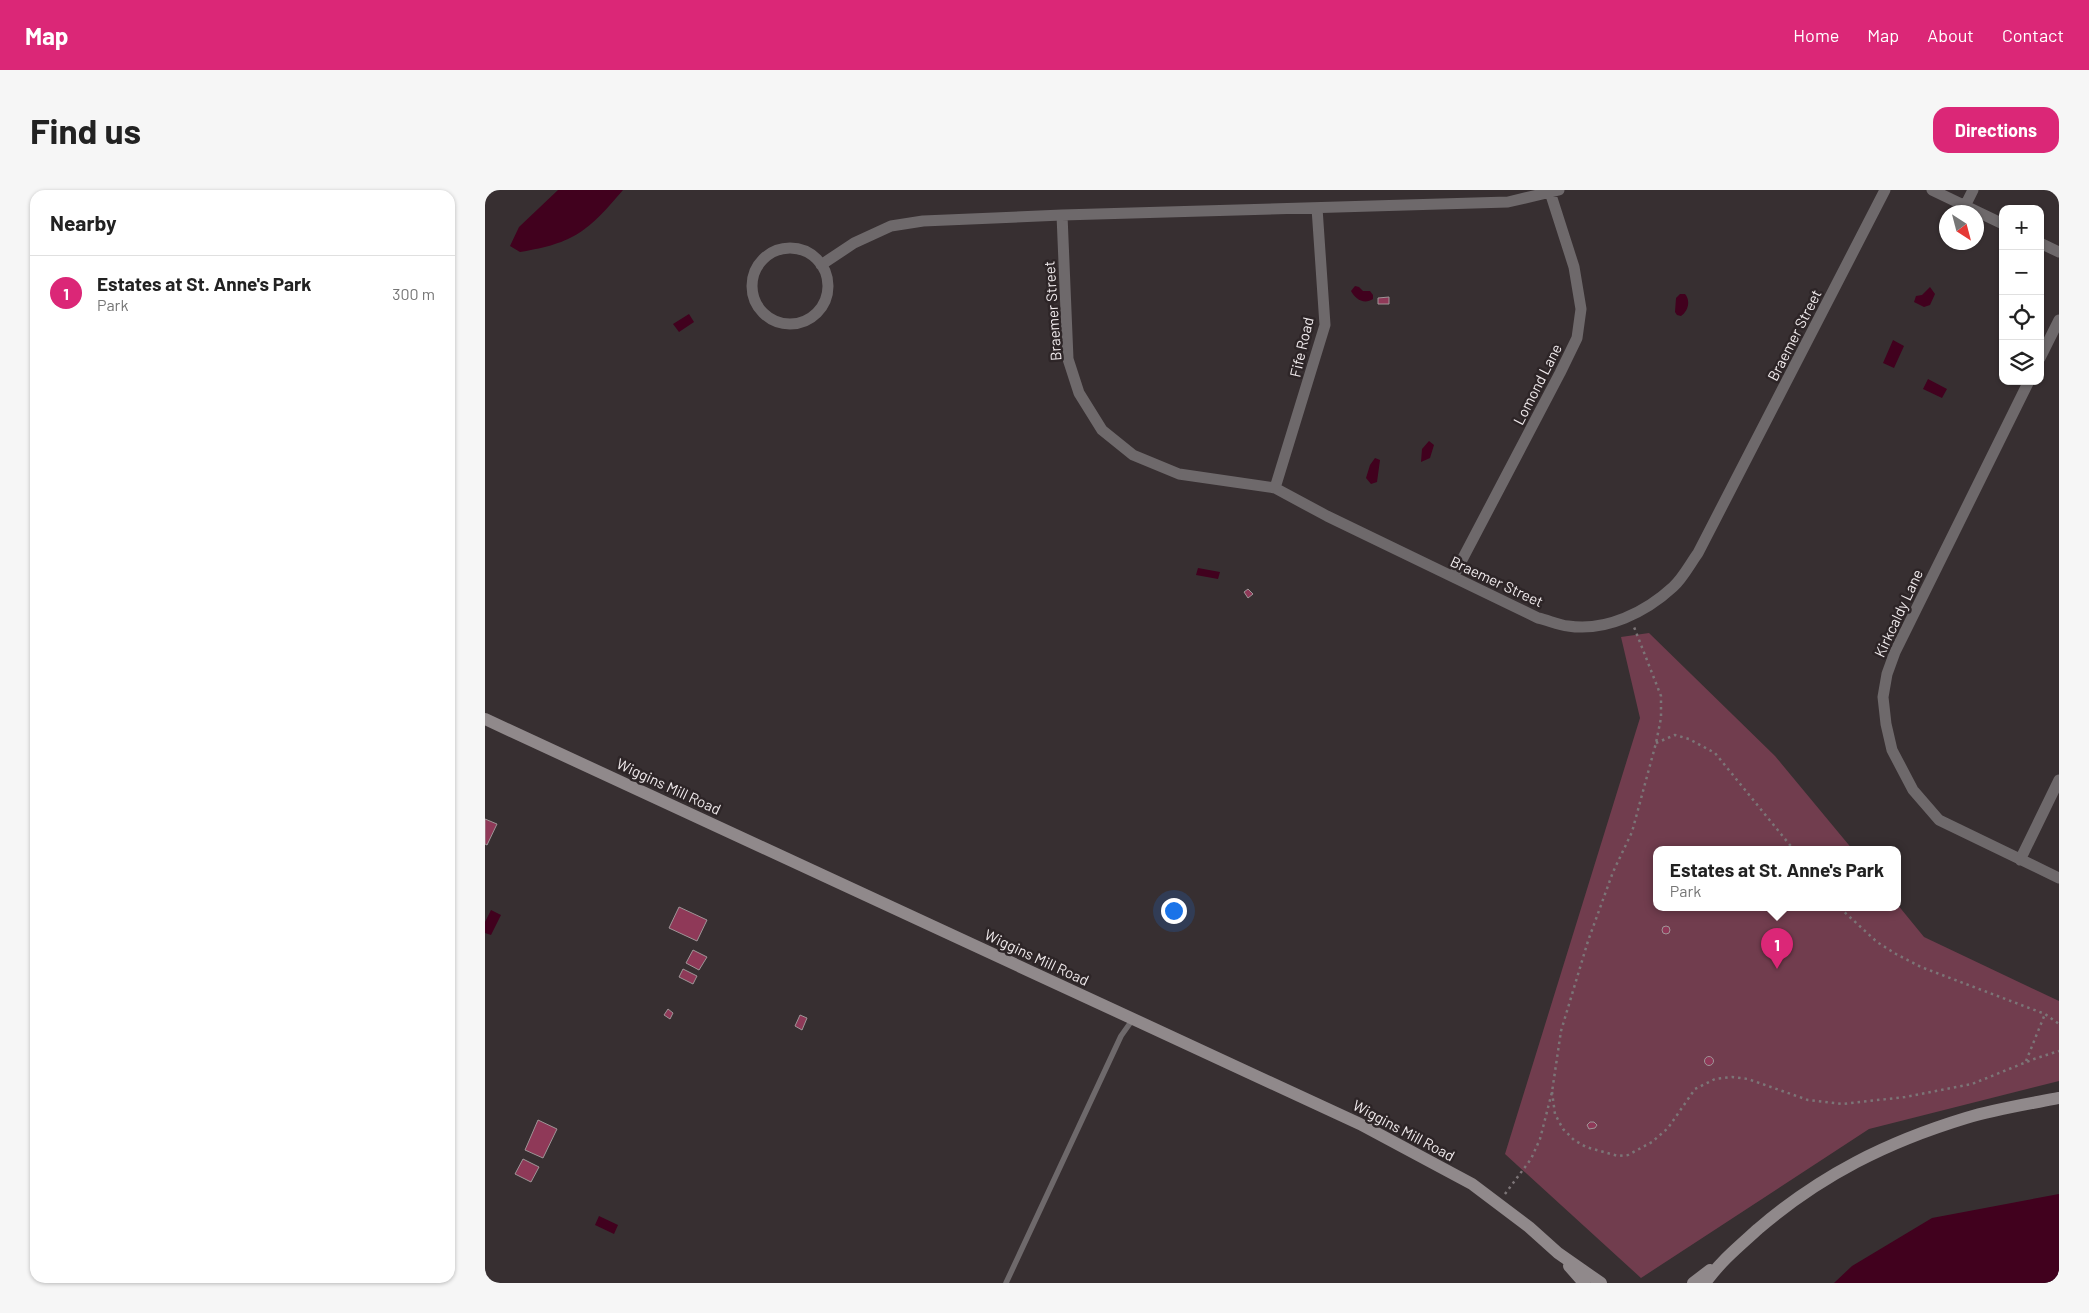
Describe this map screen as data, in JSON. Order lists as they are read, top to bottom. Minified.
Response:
{"streets":{"street":["Braemer Street","Fife Road","Lomond Lane","Kirkcaldy Lane","Wiggins Mill Road"]},"crossings":[["Braemer Street","Fife Road"],["Braemer Street","Lomond Lane"]],"north":"bottom right","page":{"header":"Map","nav":["Home","Map","About","Contact"],"buttons":"Directions","title":"Find us","heading":"Nearby","map_buttons":["+","−"],"list":[{"mark":"1","name":"Estates at St. Anne's Park","note":"Park","value":"300 m"}],"popup":["Estates at St. Anne's Park","Park"],"pins":"1"}}
